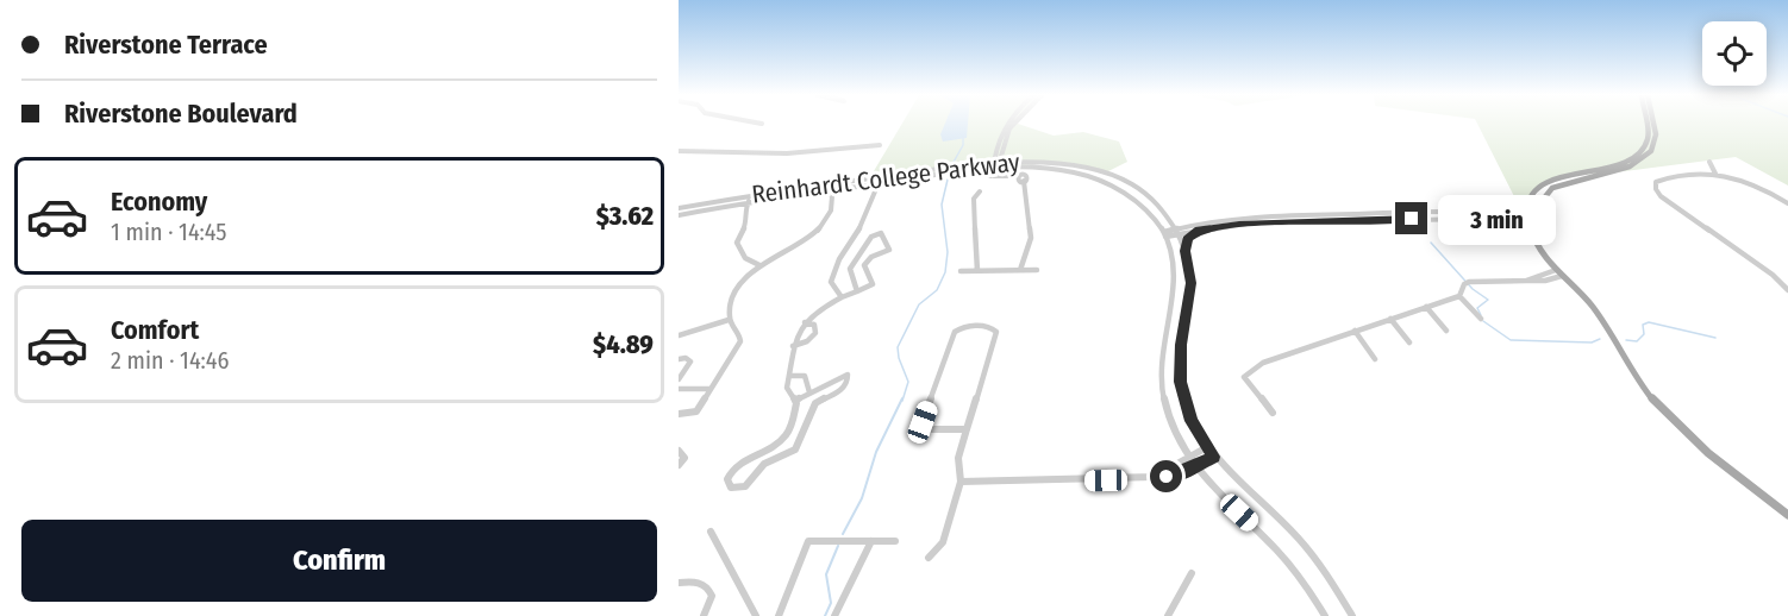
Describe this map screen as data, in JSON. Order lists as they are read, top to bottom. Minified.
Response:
{"streets":{"street":["Reinhardt College Parkway"]},"page":{"banner":["Riverstone Terrace","Riverstone Boulevard"],"list":[{"name":"Economy","note":"1 min · 14:45","value":"$3.62"},{"name":"Comfort","note":"2 min · 14:46","value":"$4.89"}],"bubble":"3 min","buttons":"Confirm"}}
